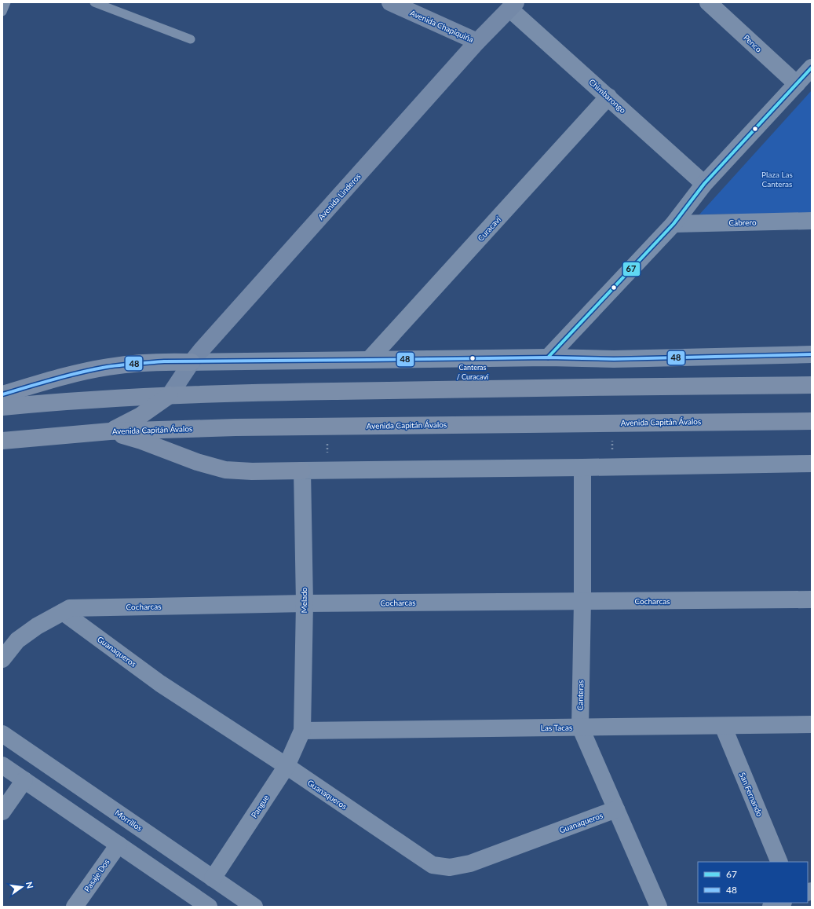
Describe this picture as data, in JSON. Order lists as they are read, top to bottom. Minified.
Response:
{"streets":{"highway":["Avenida Capitán Ávalos"],"street":["Avenida Chapiquiña","Penco","Chimbarongo","Avenida Linderos","Cabrero","Curacaví","Melado","Cocharcas","Guanaqueros","Canteras","Las Tacas","San Fernando","Pangue","Morrillos","Pasaje Dos"]},"crossings":[["Avenida Chapiquiña","Avenida Linderos"],["Chimbarongo","Avenida Linderos"],["Chimbarongo","Curacaví"],["Melado","Cocharcas"],["Melado","Las Tacas"],["Melado","Pangue"],["Cocharcas","Guanaqueros"],["Cocharcas","Canteras"],["Guanaqueros","Canteras"],["Guanaqueros","Pangue"],["Canteras","Las Tacas"],["Las Tacas","San Fernando"],["Las Tacas","Pangue"],["Pangue","Morrillos"]],"parks":["Plaza Las Canteras"],"places":["Canteras / Curacaví"],"lines":["transit line 67","transit line 48"],"legend":["67","48"],"north":"right"}
